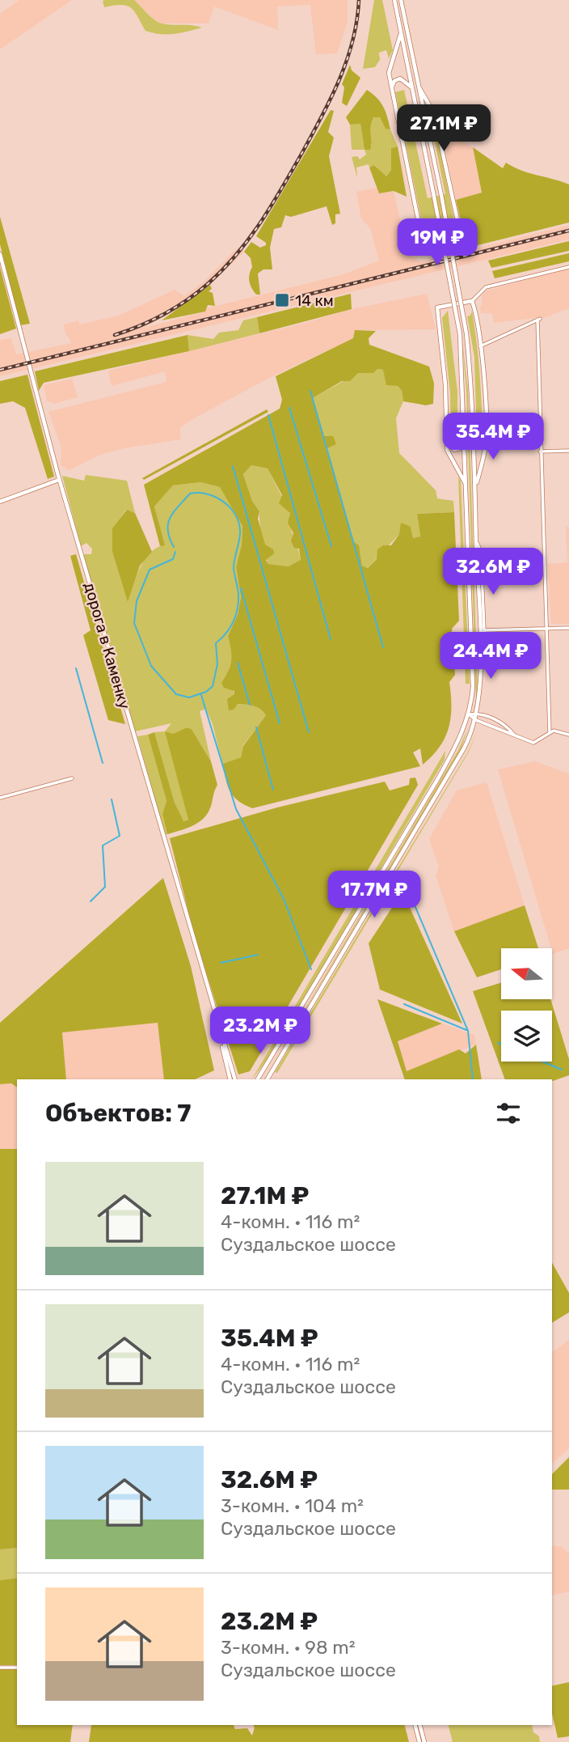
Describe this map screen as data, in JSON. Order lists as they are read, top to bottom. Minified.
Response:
{"streets":{"main road":["дорога в Каменку"]},"places":{"transit":["14 км"]},"north":"left","page":{"price":["27.1M ₽","19M ₽","35.4M ₽","32.6M ₽","24.4M ₽","17.7M ₽","23.2M ₽"],"heading":"Объектов: 7","list":[{"name":"27.1M ₽","note":"4-комн. · 116 m² · Суздальское шоссе"},{"name":"35.4M ₽","note":"4-комн. · 116 m² · Суздальское шоссе"},{"name":"32.6M ₽","note":"3-комн. · 104 m² · Суздальское шоссе"},{"name":"23.2M ₽","note":"3-комн. · 98 m² · Суздальское шоссе"}]}}
